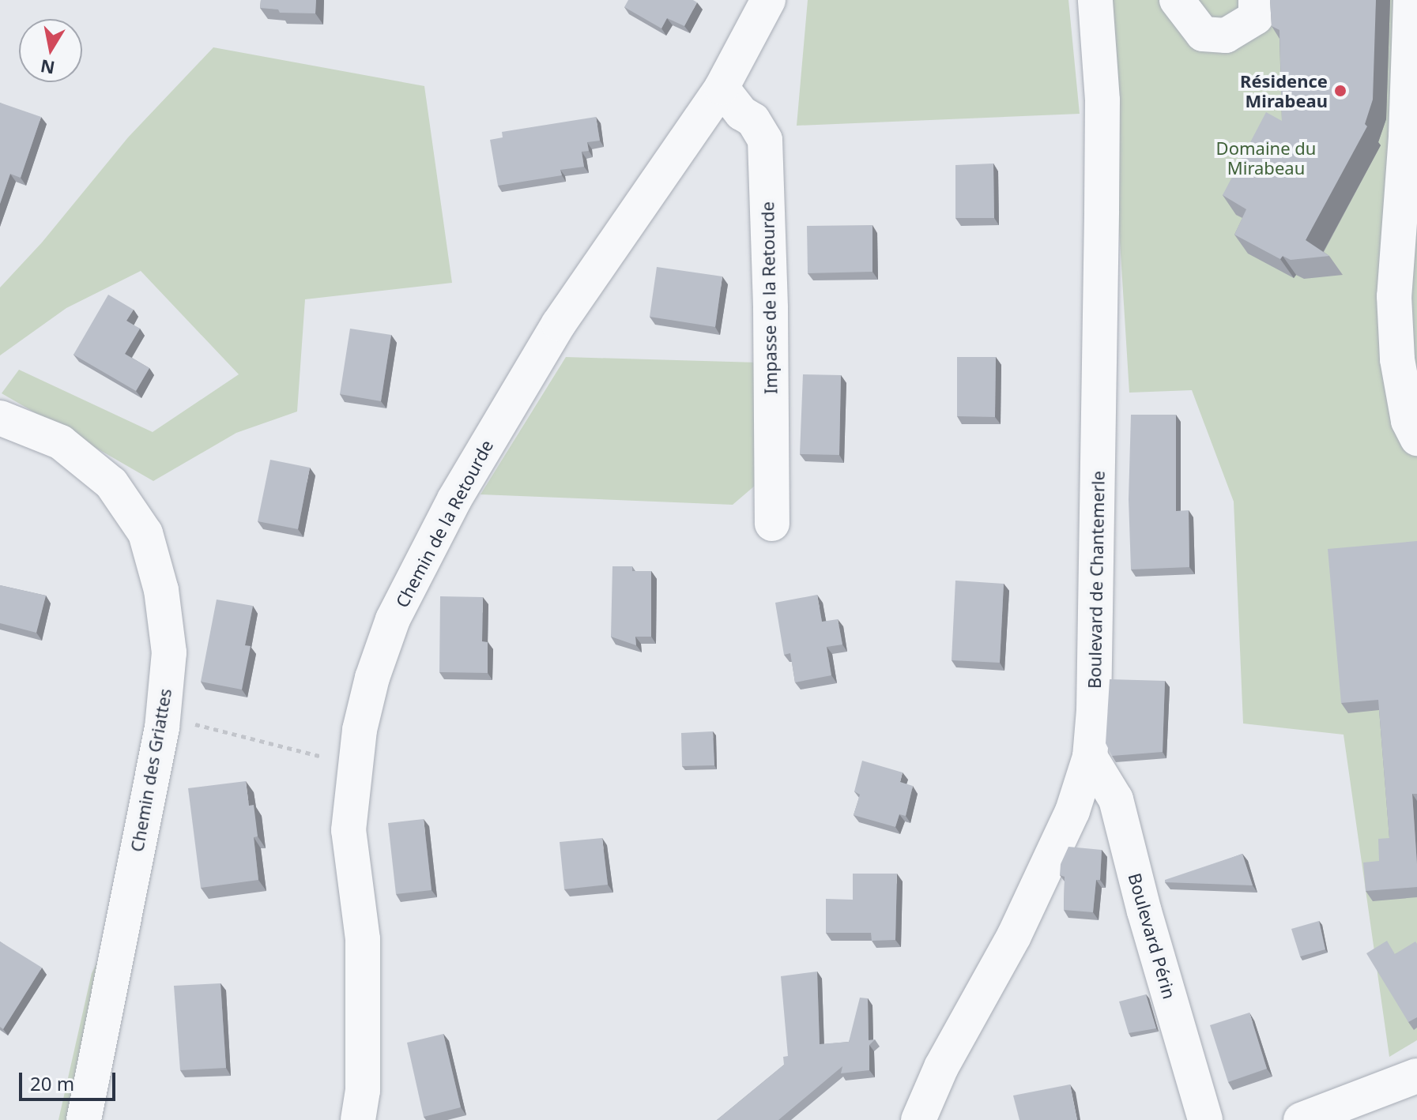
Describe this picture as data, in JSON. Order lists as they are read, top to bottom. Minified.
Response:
{"streets":{"street":["Impasse de la Retourde","Chemin de la Retourde","Boulevard de Chantemerle","Chemin des Griattes","Boulevard Périn"]},"crossings":[["Impasse de la Retourde","Chemin de la Retourde"],["Boulevard de Chantemerle","Boulevard Périn"]],"parks":["Domaine du Mirabeau"],"places":["Résidence Mirabeau"],"scale_bar":"20 m","north":"bottom"}
